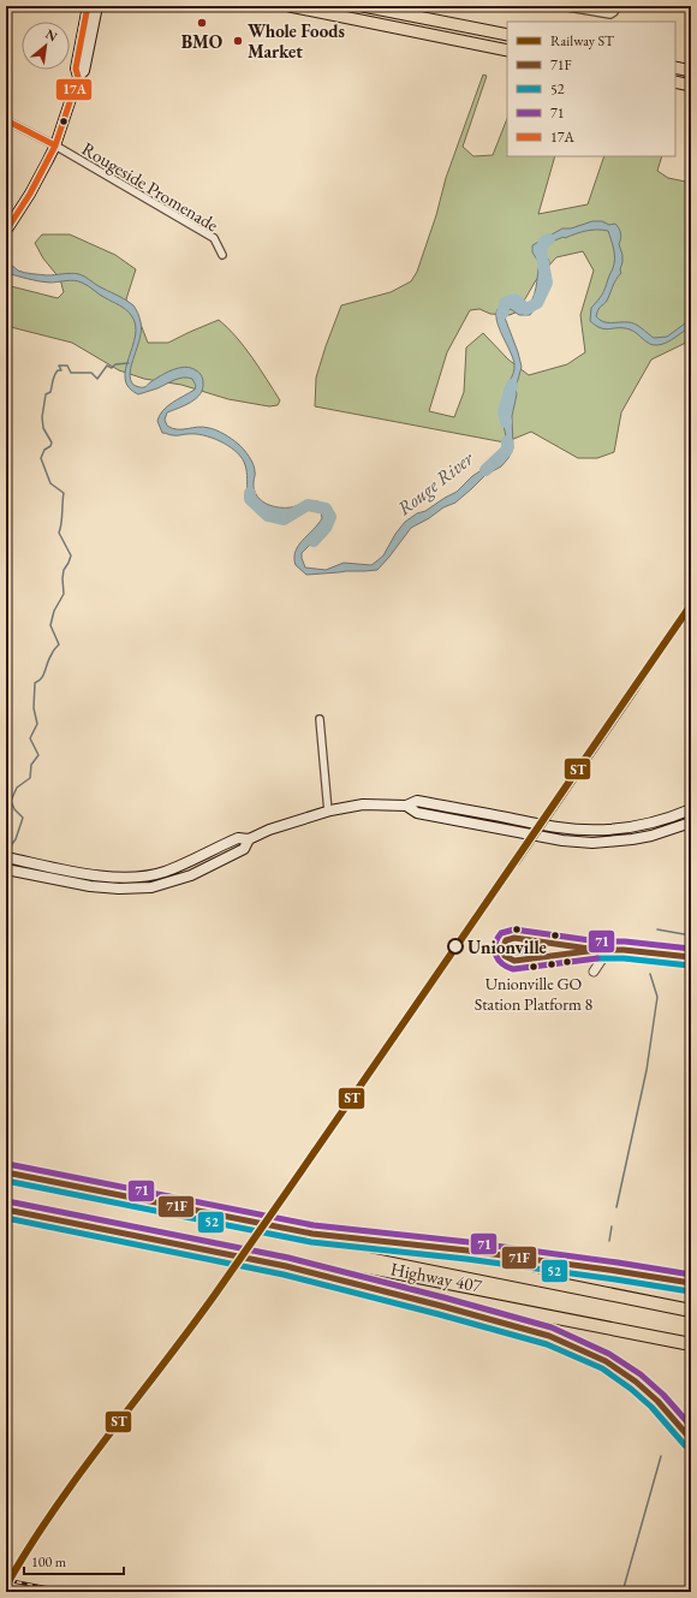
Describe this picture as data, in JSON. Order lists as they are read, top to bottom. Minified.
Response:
{"streets":{"highway":["Highway 407"],"street":["Rougeside Promenade"]},"water":["Rouge River"],"places":["BMO","Whole Foods Market","Unionville","Unionville GO Station Platform 8"],"lines":["transit line 17A","rail line ST","transit line 71","transit line 71F","transit line 52"],"legend":["Railway ST","71F","52","71","17A"],"scale_bar":"100 m","north":"top right"}
